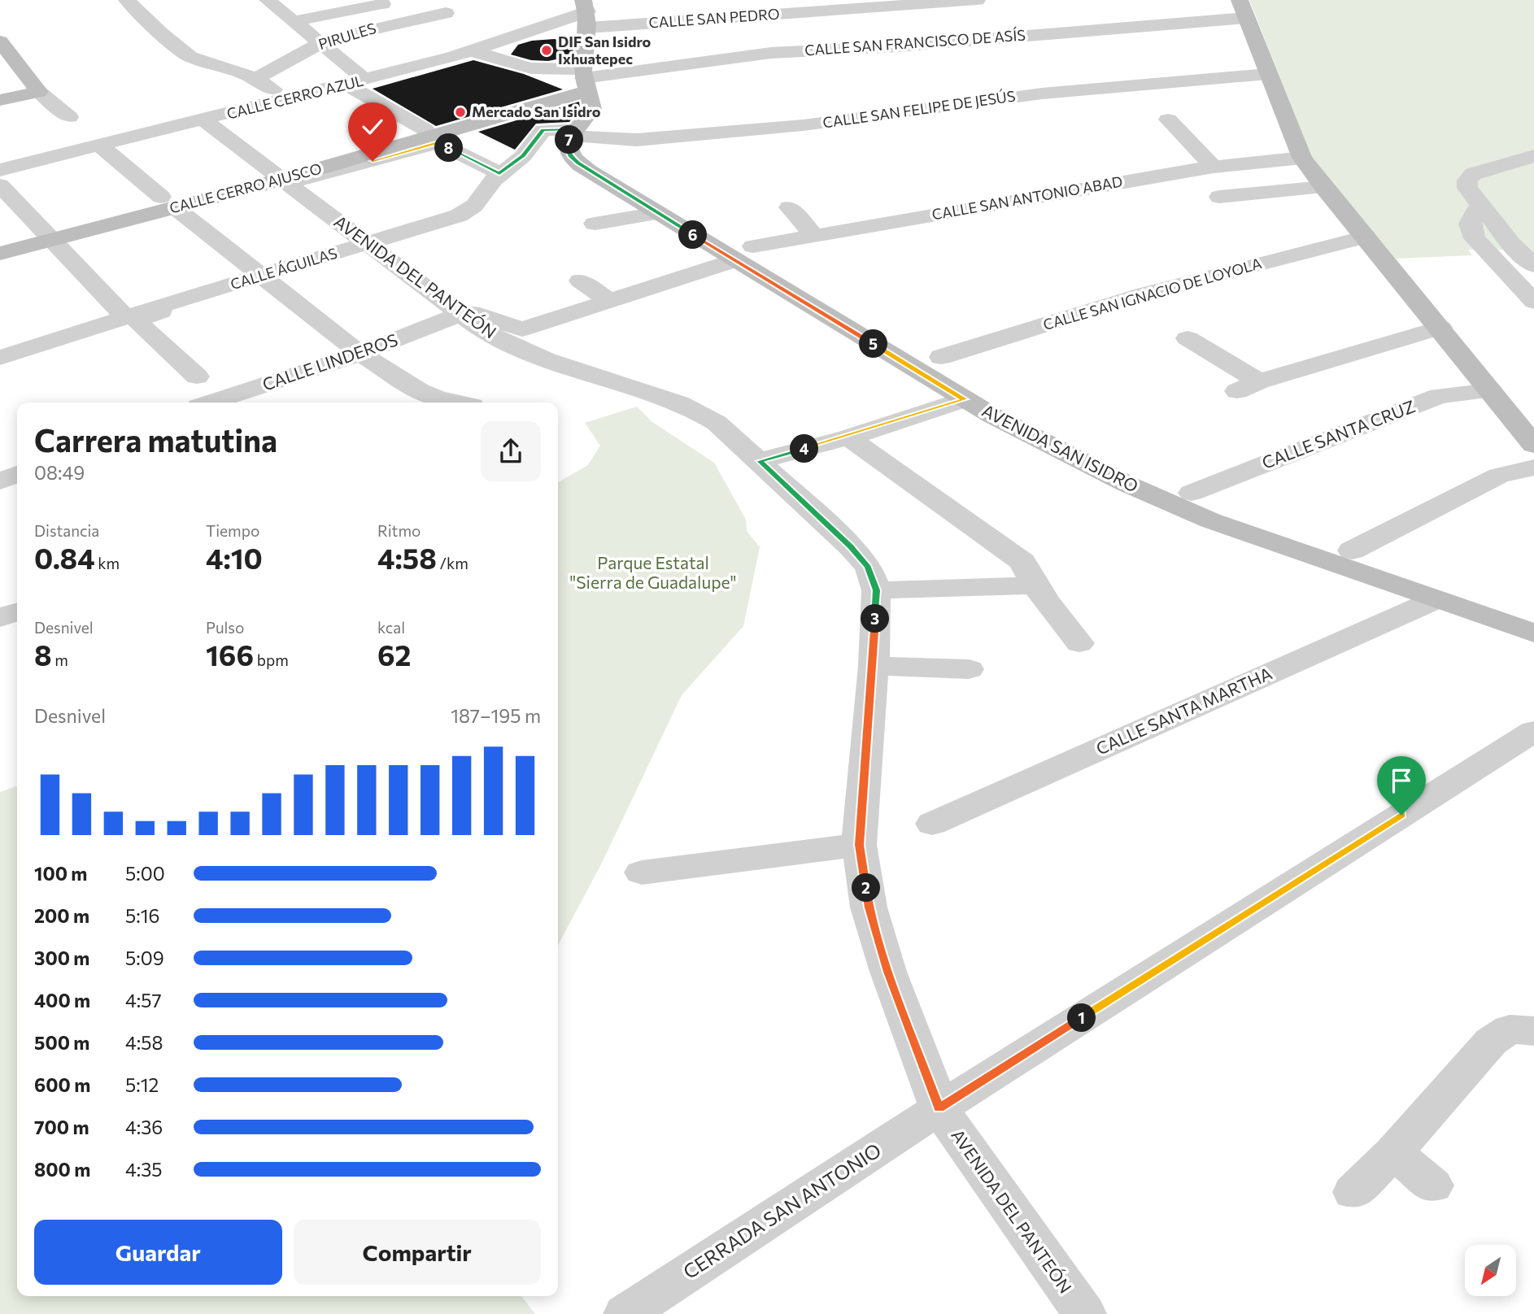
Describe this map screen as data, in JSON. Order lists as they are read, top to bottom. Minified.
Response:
{"streets":{"street":["CALLE SAN PEDRO","PIRULES","CALLE SAN FRANCISCO DE ASÍS","CALLE CERRO AZUL","CALLE SAN FELIPE DE JESÚS","CALLE CERRO AJUSCO","CALLE SAN ANTONIO ABAD","CALLE ÁGUILAS","AVENIDA DEL PANTEÓN","CALLE SAN IGNACIO DE LOYOLA","CALLE LINDEROS","CALLE SANTA CRUZ","AVENIDA SAN ISIDRO","CALLE SANTA MARTHA","CERRADA SAN ANTONIO"]},"crossings":[["CALLE SAN PEDRO","CALLE CERRO AZUL"],["CALLE SAN FRANCISCO DE ASÍS","CALLE CERRO AZUL"],["CALLE SAN FRANCISCO DE ASÍS","CALLE CERRO AJUSCO"],["CALLE CERRO AZUL","AVENIDA DEL PANTEÓN"],["CALLE SAN FELIPE DE JESÚS","CALLE ÁGUILAS"],["CALLE SAN FELIPE DE JESÚS","AVENIDA SAN ISIDRO"],["CALLE CERRO AJUSCO","AVENIDA DEL PANTEÓN"],["CALLE SAN ANTONIO ABAD","AVENIDA DEL PANTEÓN"],["CALLE SAN ANTONIO ABAD","CALLE LINDEROS"],["CALLE SAN ANTONIO ABAD","AVENIDA SAN ISIDRO"],["CALLE ÁGUILAS","AVENIDA DEL PANTEÓN"],["CALLE ÁGUILAS","AVENIDA SAN ISIDRO"],["AVENIDA DEL PANTEÓN","CALLE LINDEROS"],["AVENIDA DEL PANTEÓN","CERRADA SAN ANTONIO"],["AVENIDA SAN ISIDRO","CALLE SANTA MARTHA"]],"parks":["Parque Estatal \"Sierra de Guadalupe\""],"places":["DIF San Isidro Ixhuatepec","Mercado San Isidro"],"north":"bottom left","page":{"pins":["7","8","6","5","4","3","2","1"],"heading":["Carrera matutina","08:49"],"stats":[["Distancia","0.84 km"],["Tiempo","4:10"],["Ritmo","4:58 /km"],["Desnivel","8 m"],["Pulso","166 bpm"],["kcal","62"]],"chart":["Desnivel","187–195 m"],"list":[{"name":"100 m","note":"5:00"},{"name":"200 m","note":"5:16"},{"name":"300 m","note":"5:09"},{"name":"400 m","note":"4:57"},{"name":"500 m","note":"4:58"},{"name":"600 m","note":"5:12"},{"name":"700 m","note":"4:36"},{"name":"800 m","note":"4:35"}],"buttons":["Guardar","Compartir"]}}
